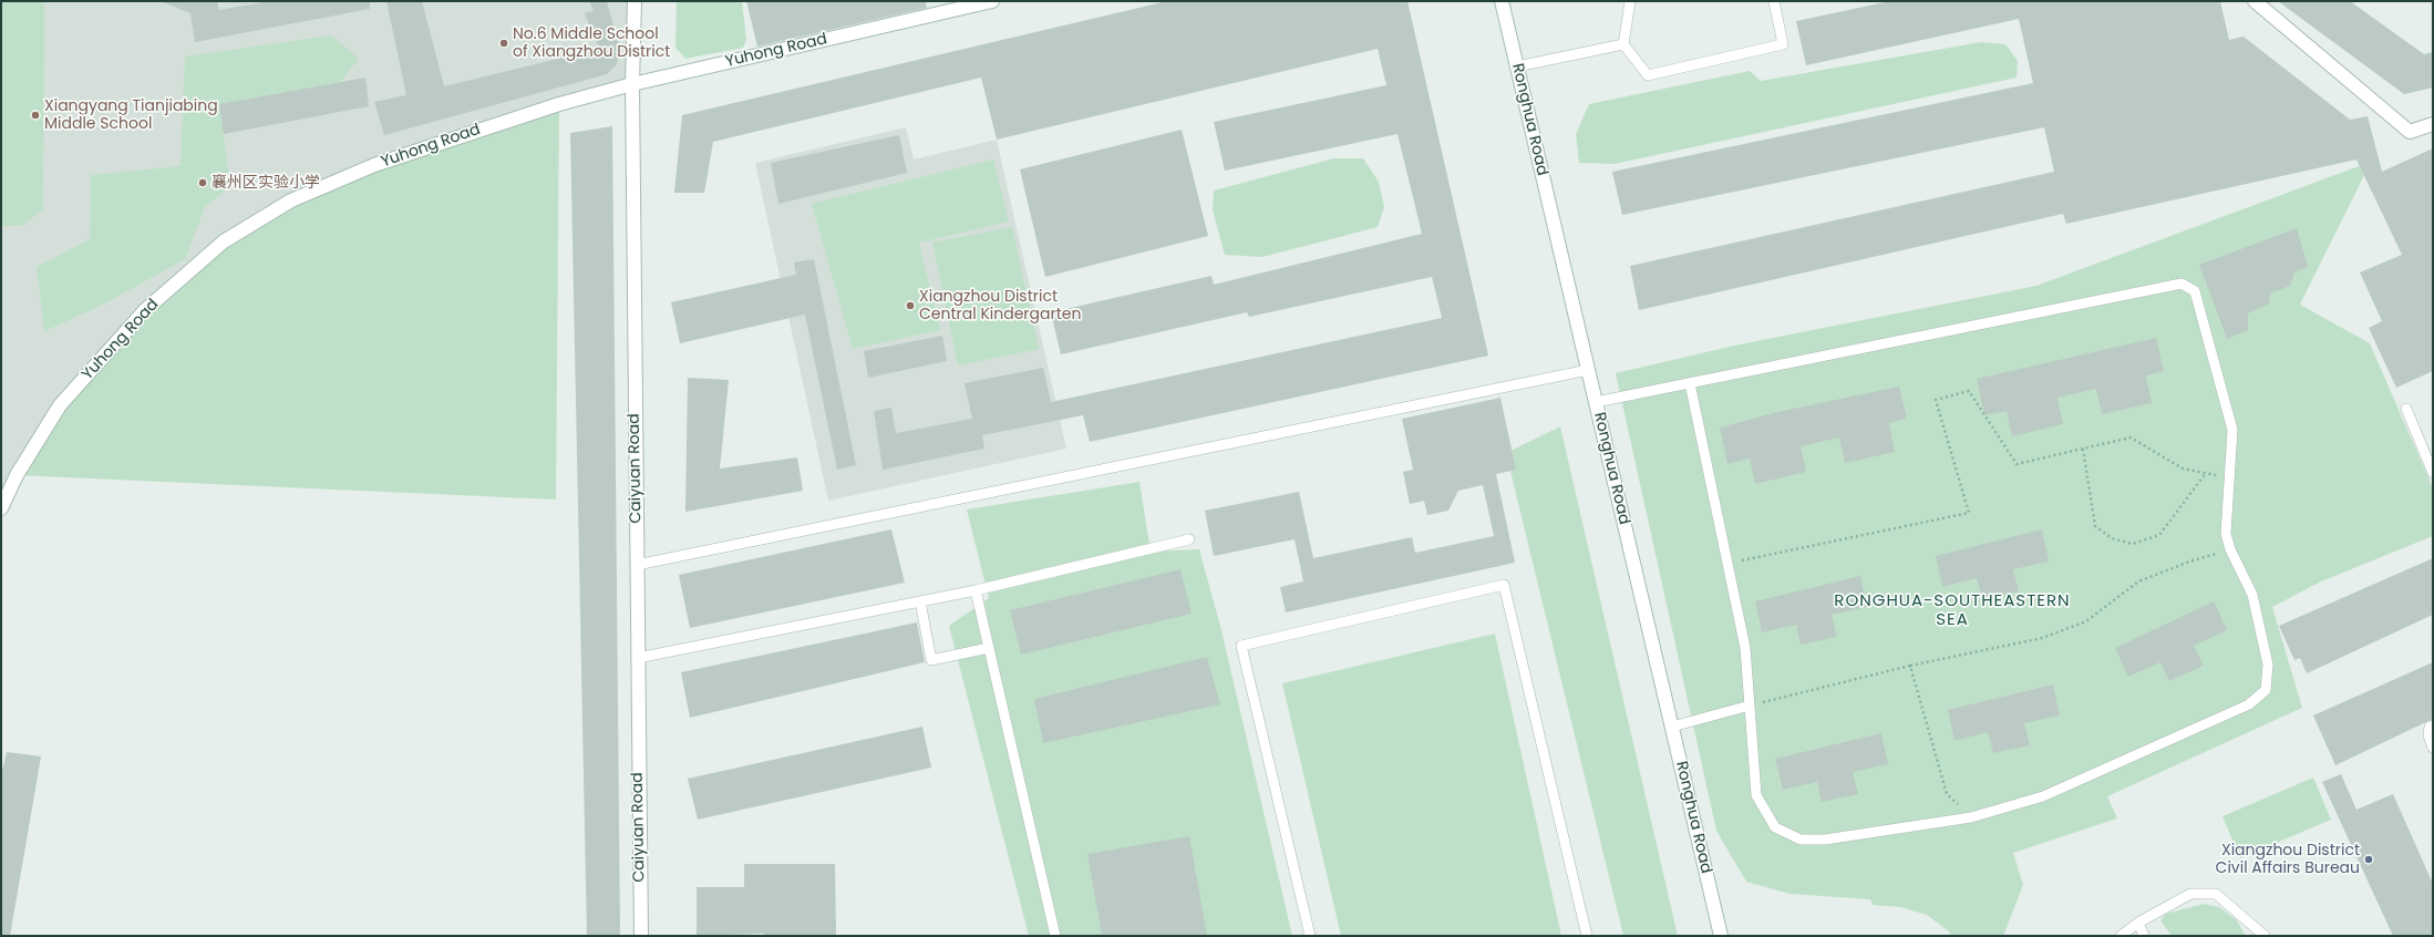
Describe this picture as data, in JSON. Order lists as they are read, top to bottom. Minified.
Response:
{"streets":{"street":["Yuhong Road","Ronghua Road","Caiyuan Road"]},"crossings":[["Yuhong Road","Caiyuan Road"]],"districts":["RONGHUA-SOUTHEASTERN SEA"],"places":["No.6 Middle School of Xiangzhou District","Xiangyang Tianjiabing Middle School","襄州区实验小学","Xiangzhou District Central Kindergarten","Xiangzhou District Civil Affairs Bureau"]}
